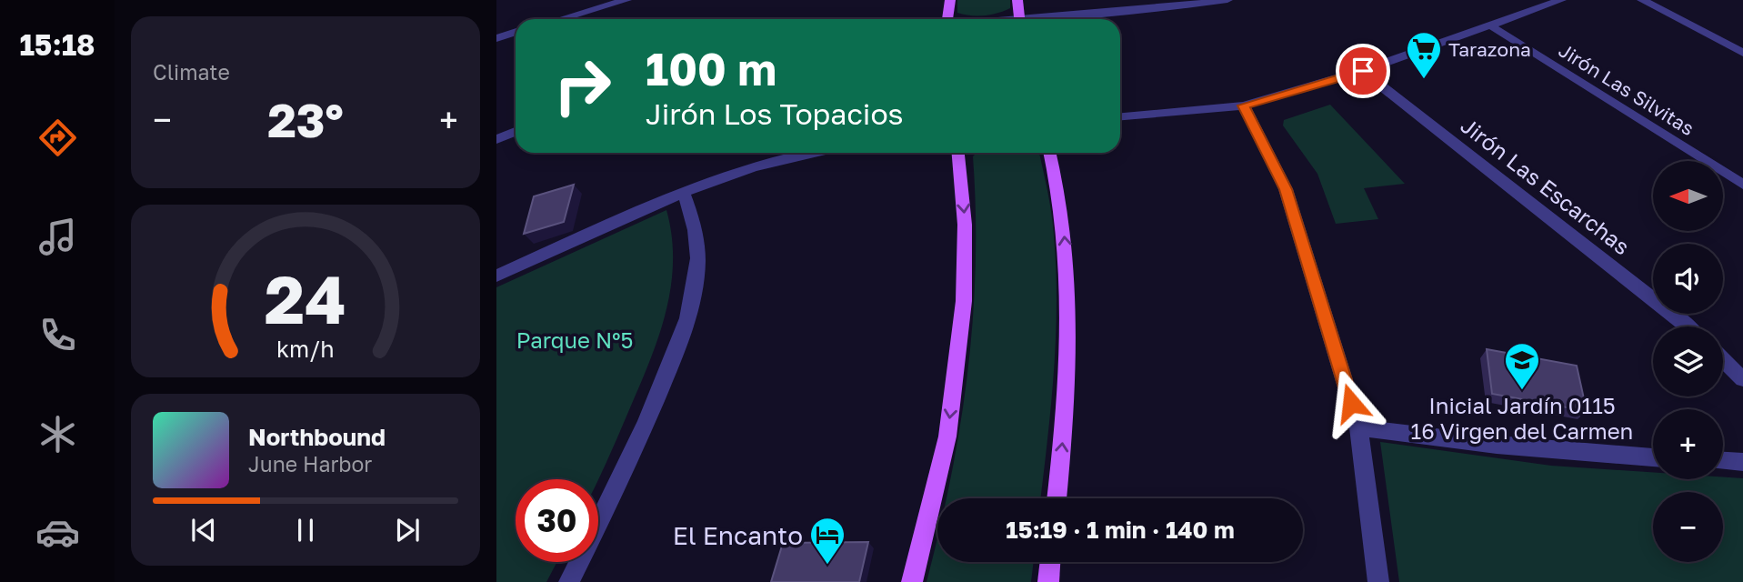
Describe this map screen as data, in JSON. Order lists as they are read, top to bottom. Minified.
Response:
{"streets":{"street":["Jirón Las Silvitas","Jirón Las Escarchas"]},"parks":["Parque Nº5"],"places":{"supermarket":["Tarazona"],"school or university":["Inicial Jardín 0115 16 Virgen del Carmen"],"hotel":["El Encanto"]},"north":"left","page":{"tabs":"15:18","tile":"Climate","turn":["100 m","Jirón Los Topacios"],"heat":["−","23°","+"],"map_buttons":["+","−"],"song":["Northbound","June Harbor"],"limit":"30","trip":"15:19 · 1 min · 140 m","gauge":["24","km/h"]}}
